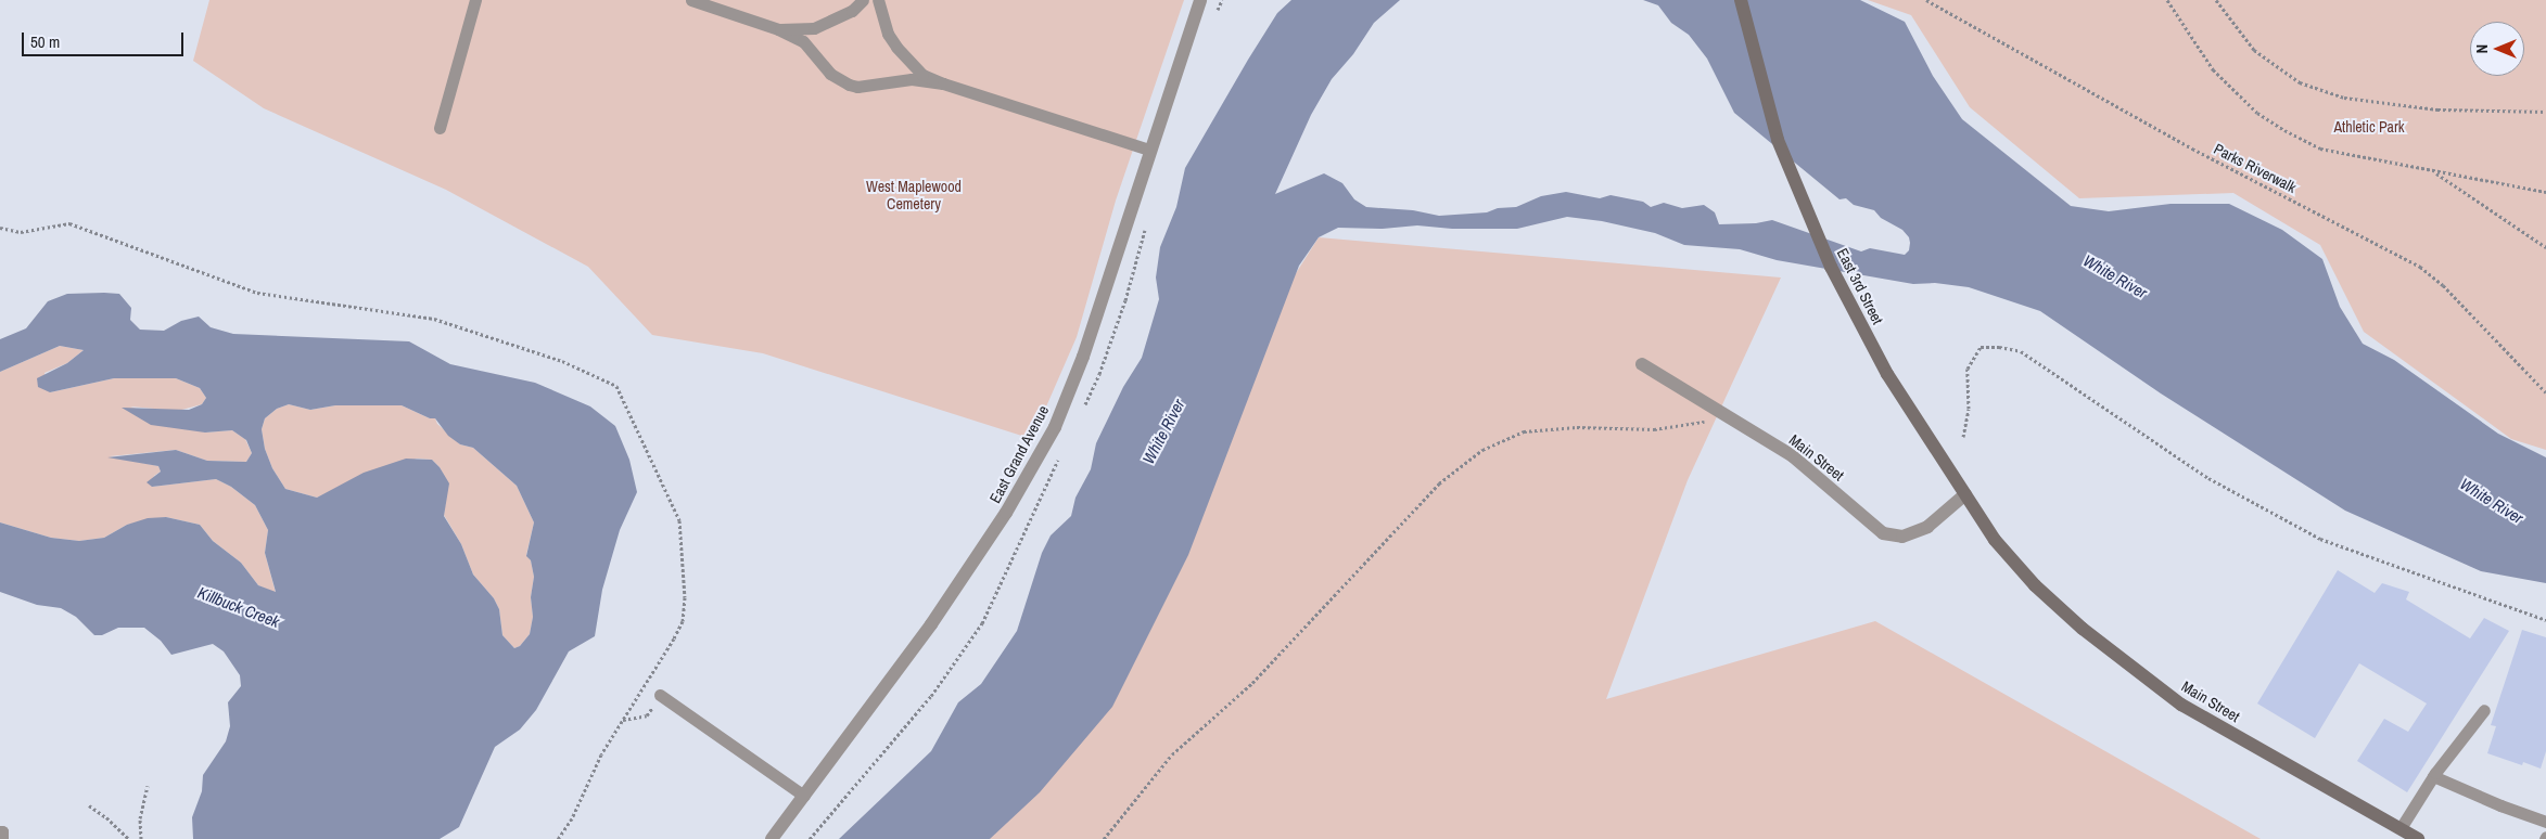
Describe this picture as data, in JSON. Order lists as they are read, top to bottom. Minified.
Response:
{"streets":{"main road":["East 3rd Street","Main Street"],"street":["East Grand Avenue"],"path":["Parks Riverwalk"]},"crossings":[["East 3rd Street","Main Street"]],"water":["White River","Killbuck Creek"],"parks":["Athletic Park","West Maplewood Cemetery"],"scale_bar":"50 m","north":"left"}
